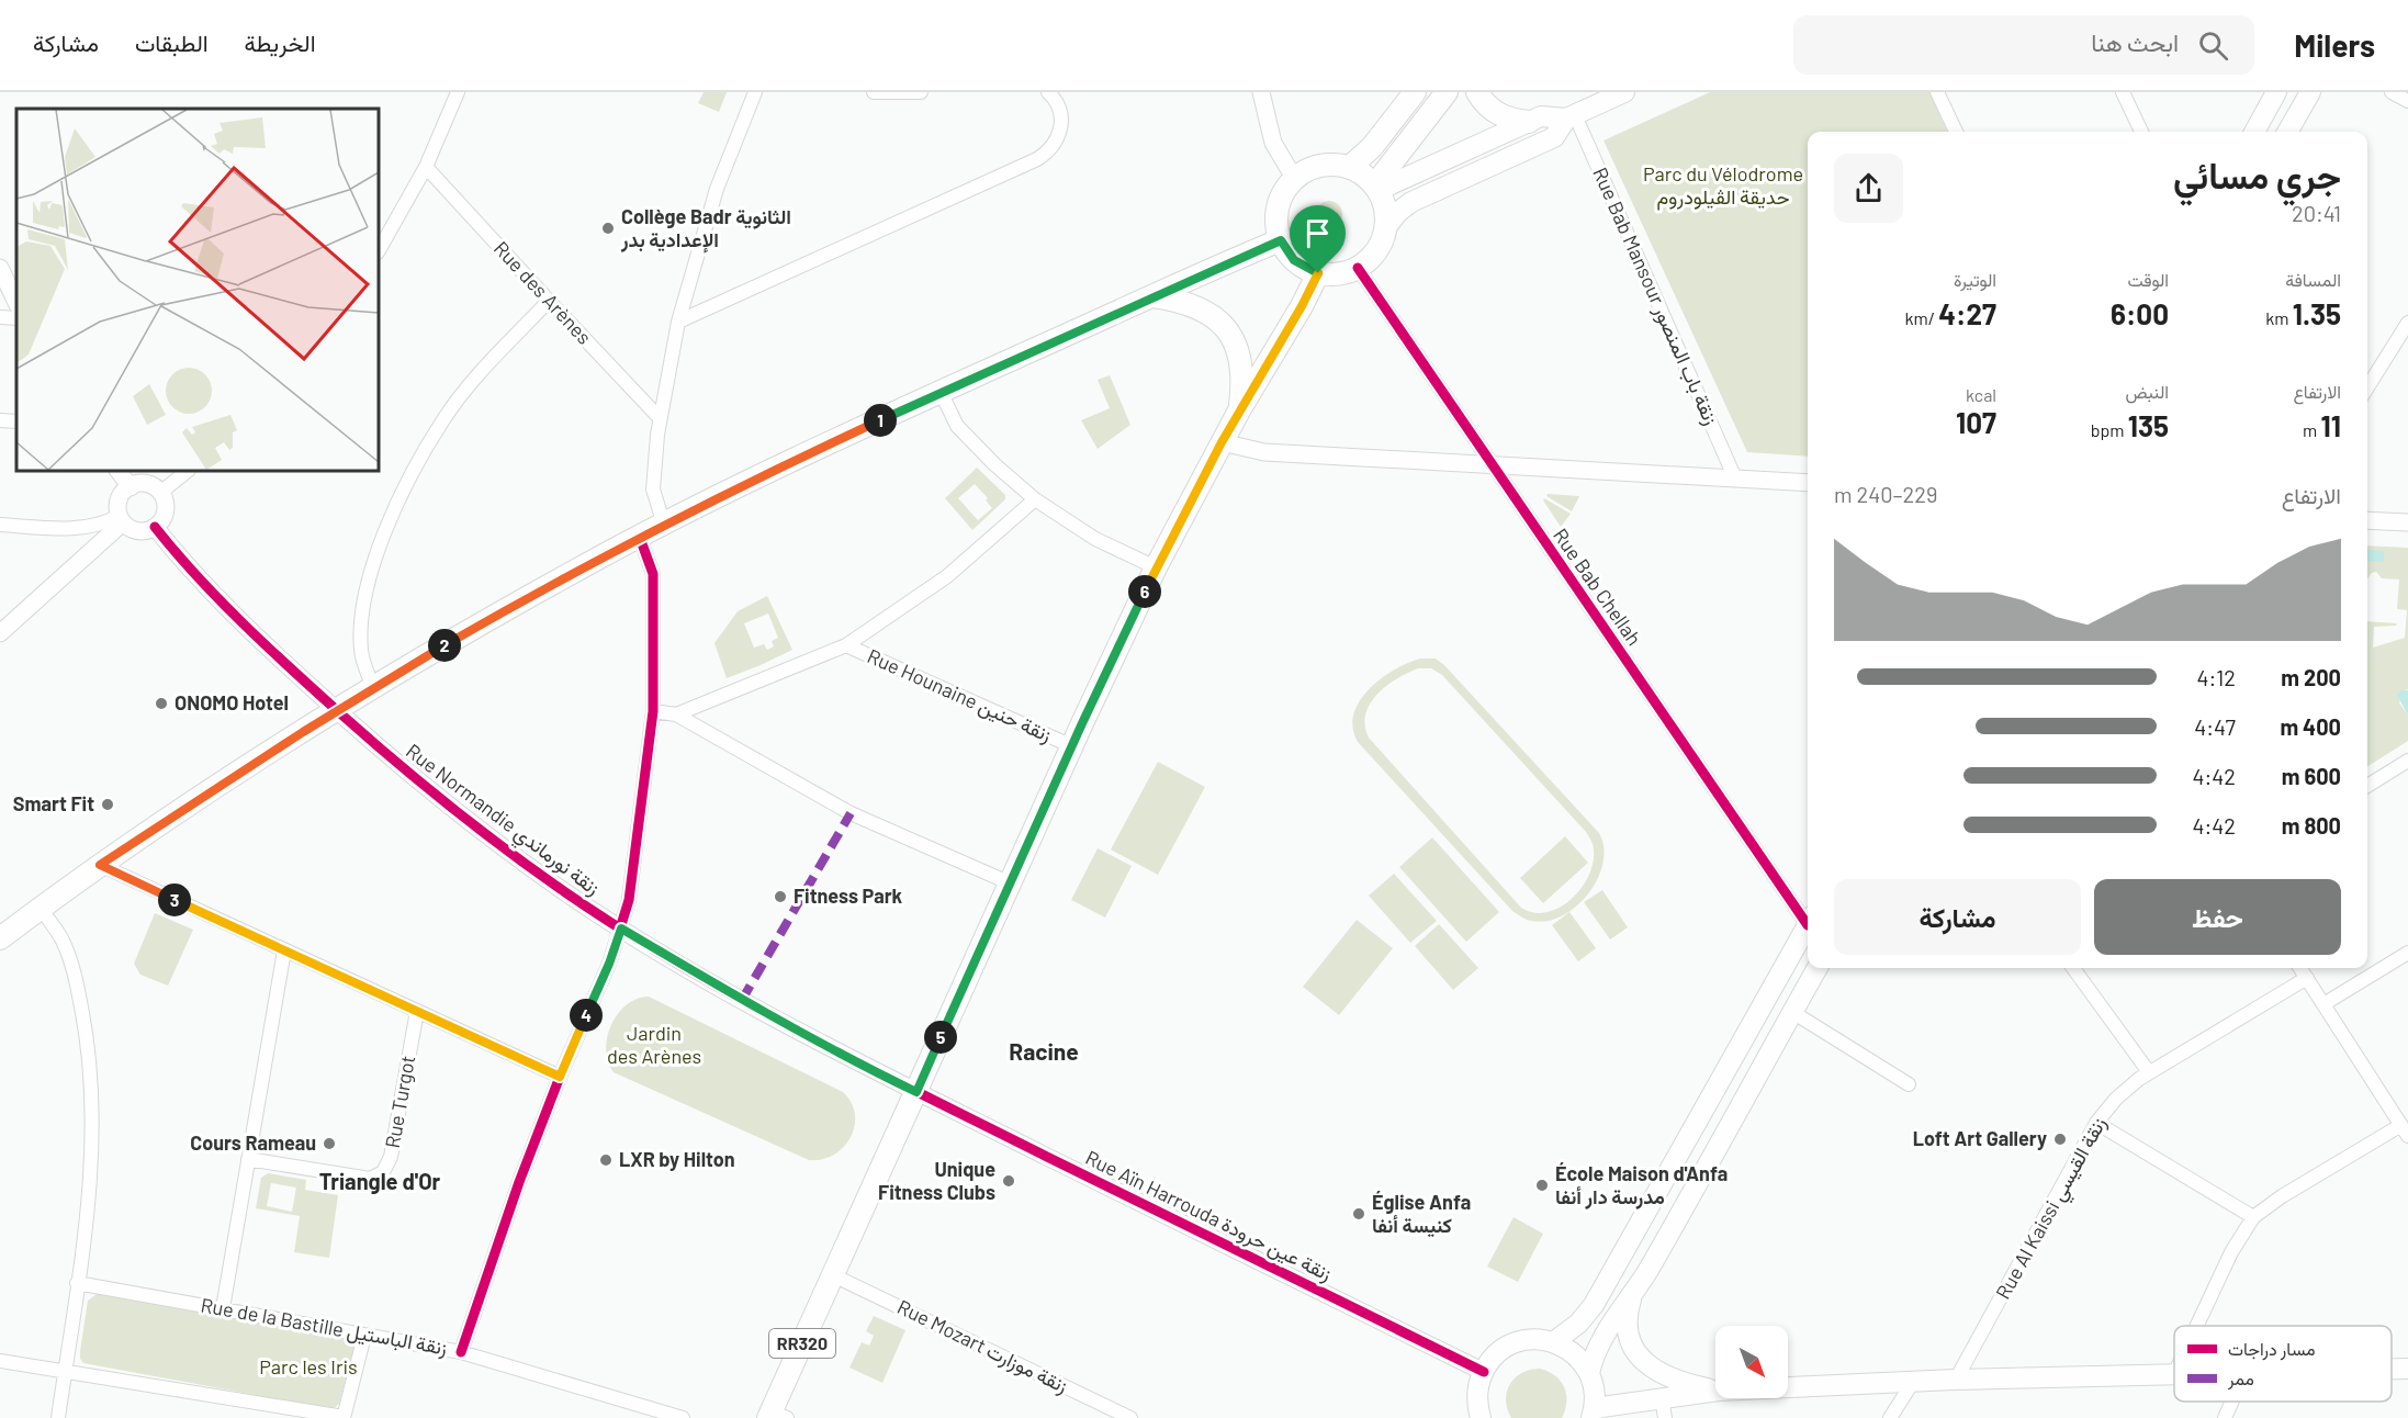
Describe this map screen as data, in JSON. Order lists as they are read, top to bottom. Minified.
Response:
{"streets":{"main road":["RR320"],"street":["Rue des Arènes","Rue Bab Mansour زنقة باب المنصور","Rue Bab Chellah","Rue Hounaine زنقة حنين","Rue Normandie زنقة نورماندي","Rue Turgot","Rue Al Kaissi زنقة القيسي","Rue Aïn Harrouda زنقة عين حرودة","Rue de la Bastille زنقة الباستيل","Rue Mozart زنقة موزارت"]},"crossings":[["Rue Bab Chellah","RR320"],["Rue Hounaine زنقة حنين","RR320"],["Rue Normandie زنقة نورماندي","Rue Aïn Harrouda زنقة عين حرودة"],["Rue Normandie زنقة نورماندي","RR320"],["Rue Aïn Harrouda زنقة عين حرودة","RR320"],["RR320","Rue Mozart زنقة موزارت"]],"districts":["Racine","Triangle d'Or"],"parks":["Parc du Vélodrome حديقة الڤيلودروم","Jardin des Arènes","Parc les Iris"],"places":["Collège Badr الثانوية الإعدادية بدر","ONOMO Hotel","Smart Fit","Fitness Park","Loft Art Gallery","Cours Rameau","LXR by Hilton","Unique Fitness Clubs","École Maison d'Anfa مدرسة دار أنفا","Église Anfa كنيسة أنفا"],"legend":["مسار دراجات","ممر"],"north":"bottom right","page":{"header":"Milers","search":"ابحث هنا","nav":["الخريطة","الطبقات","مشاركة"],"heading":["جري مسائي","20:41"],"stats":[["المسافة","1.35 km"],["الوقت","6:00"],["الوتيرة","4:27 /km"],["الارتفاع","11 m"],["النبض","135 bpm"],["kcal","107"]],"pins":["1","6","2","3","4","5"],"chart":["الارتفاع","229–240 m"],"list":[{"name":"200 m","note":"4:12"},{"name":"400 m","note":"4:47"},{"name":"600 m","note":"4:42"},{"name":"800 m","note":"4:42"}],"buttons":["حفظ","مشاركة"]}}
